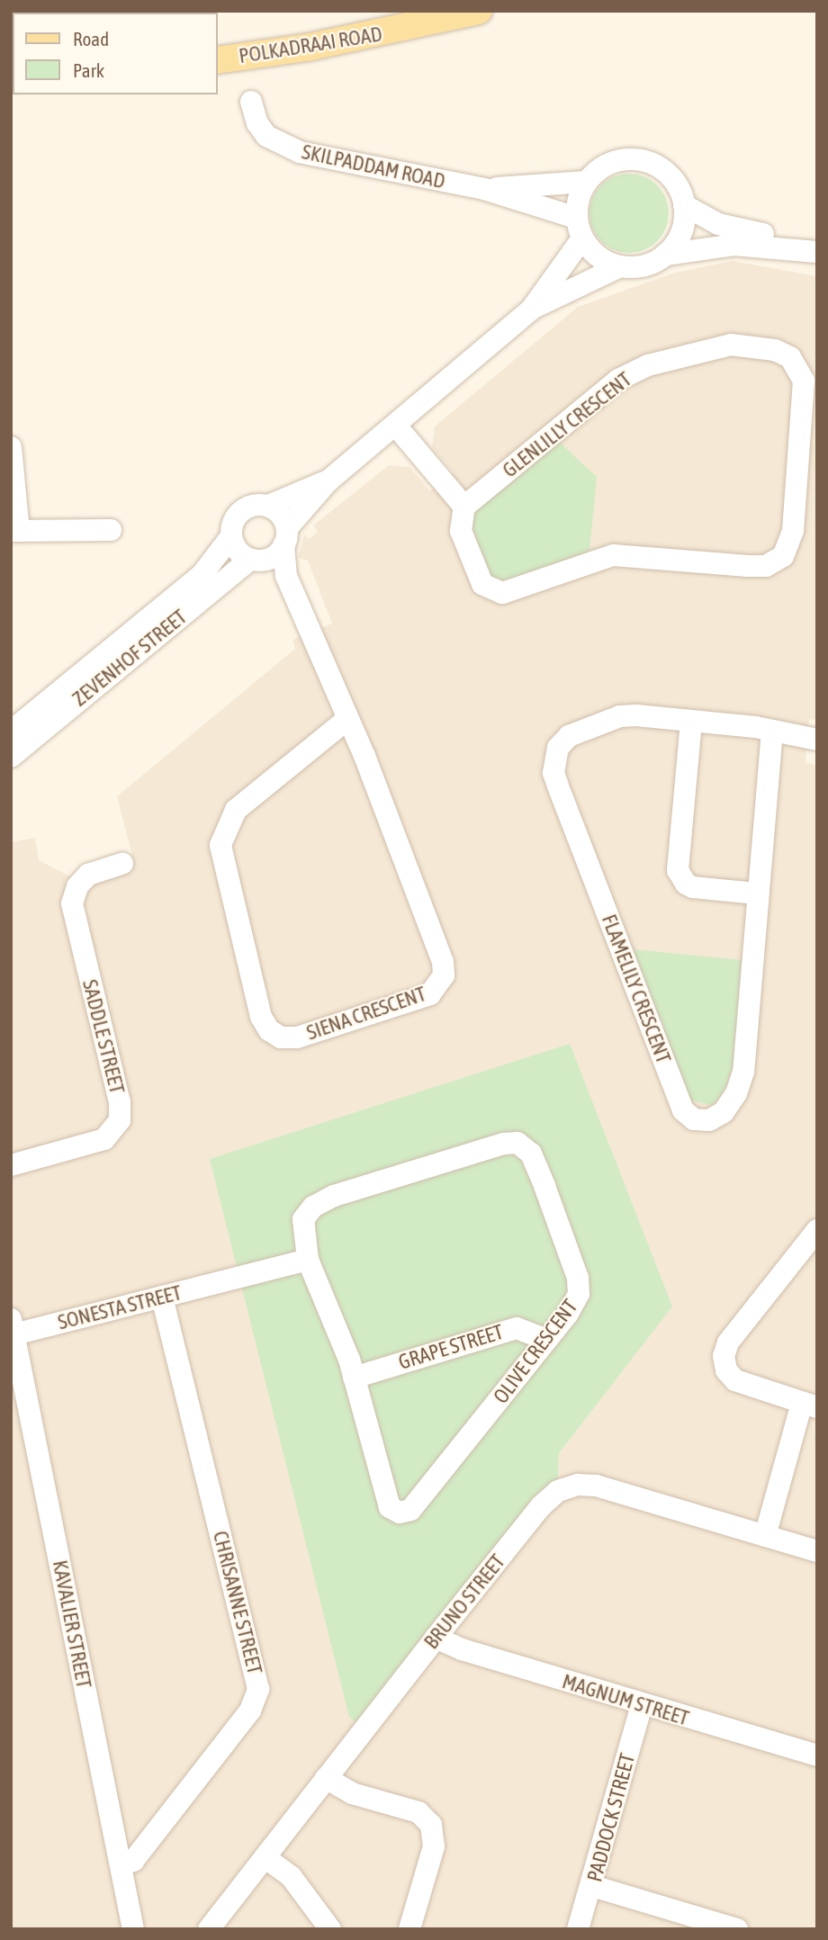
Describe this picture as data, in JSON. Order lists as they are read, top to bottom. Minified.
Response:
{"streets":{"main road":["POLKADRAAI ROAD"],"street":["SKILPADDAM ROAD","GLENLILLY CRESCENT","ZEVENHOF STREET","FLAMELILY CRESCENT","SIENA CRESCENT","SADDLE STREET","SONESTA STREET","GRAPE STREET","OLIVE CRESCENT","BRUNO STREET","CHRISANNE STREET","KAVALIER STREET","MAGNUM STREET","PADDOCK STREET"]},"crossings":[["SKILPADDAM ROAD","ZEVENHOF STREET"],["ZEVENHOF STREET","SIENA CRESCENT"],["SONESTA STREET","OLIVE CRESCENT"],["SONESTA STREET","CHRISANNE STREET"],["SONESTA STREET","KAVALIER STREET"],["GRAPE STREET","OLIVE CRESCENT"],["BRUNO STREET","MAGNUM STREET"],["CHRISANNE STREET","KAVALIER STREET"],["MAGNUM STREET","PADDOCK STREET"]],"legend":["Road","Park"]}
